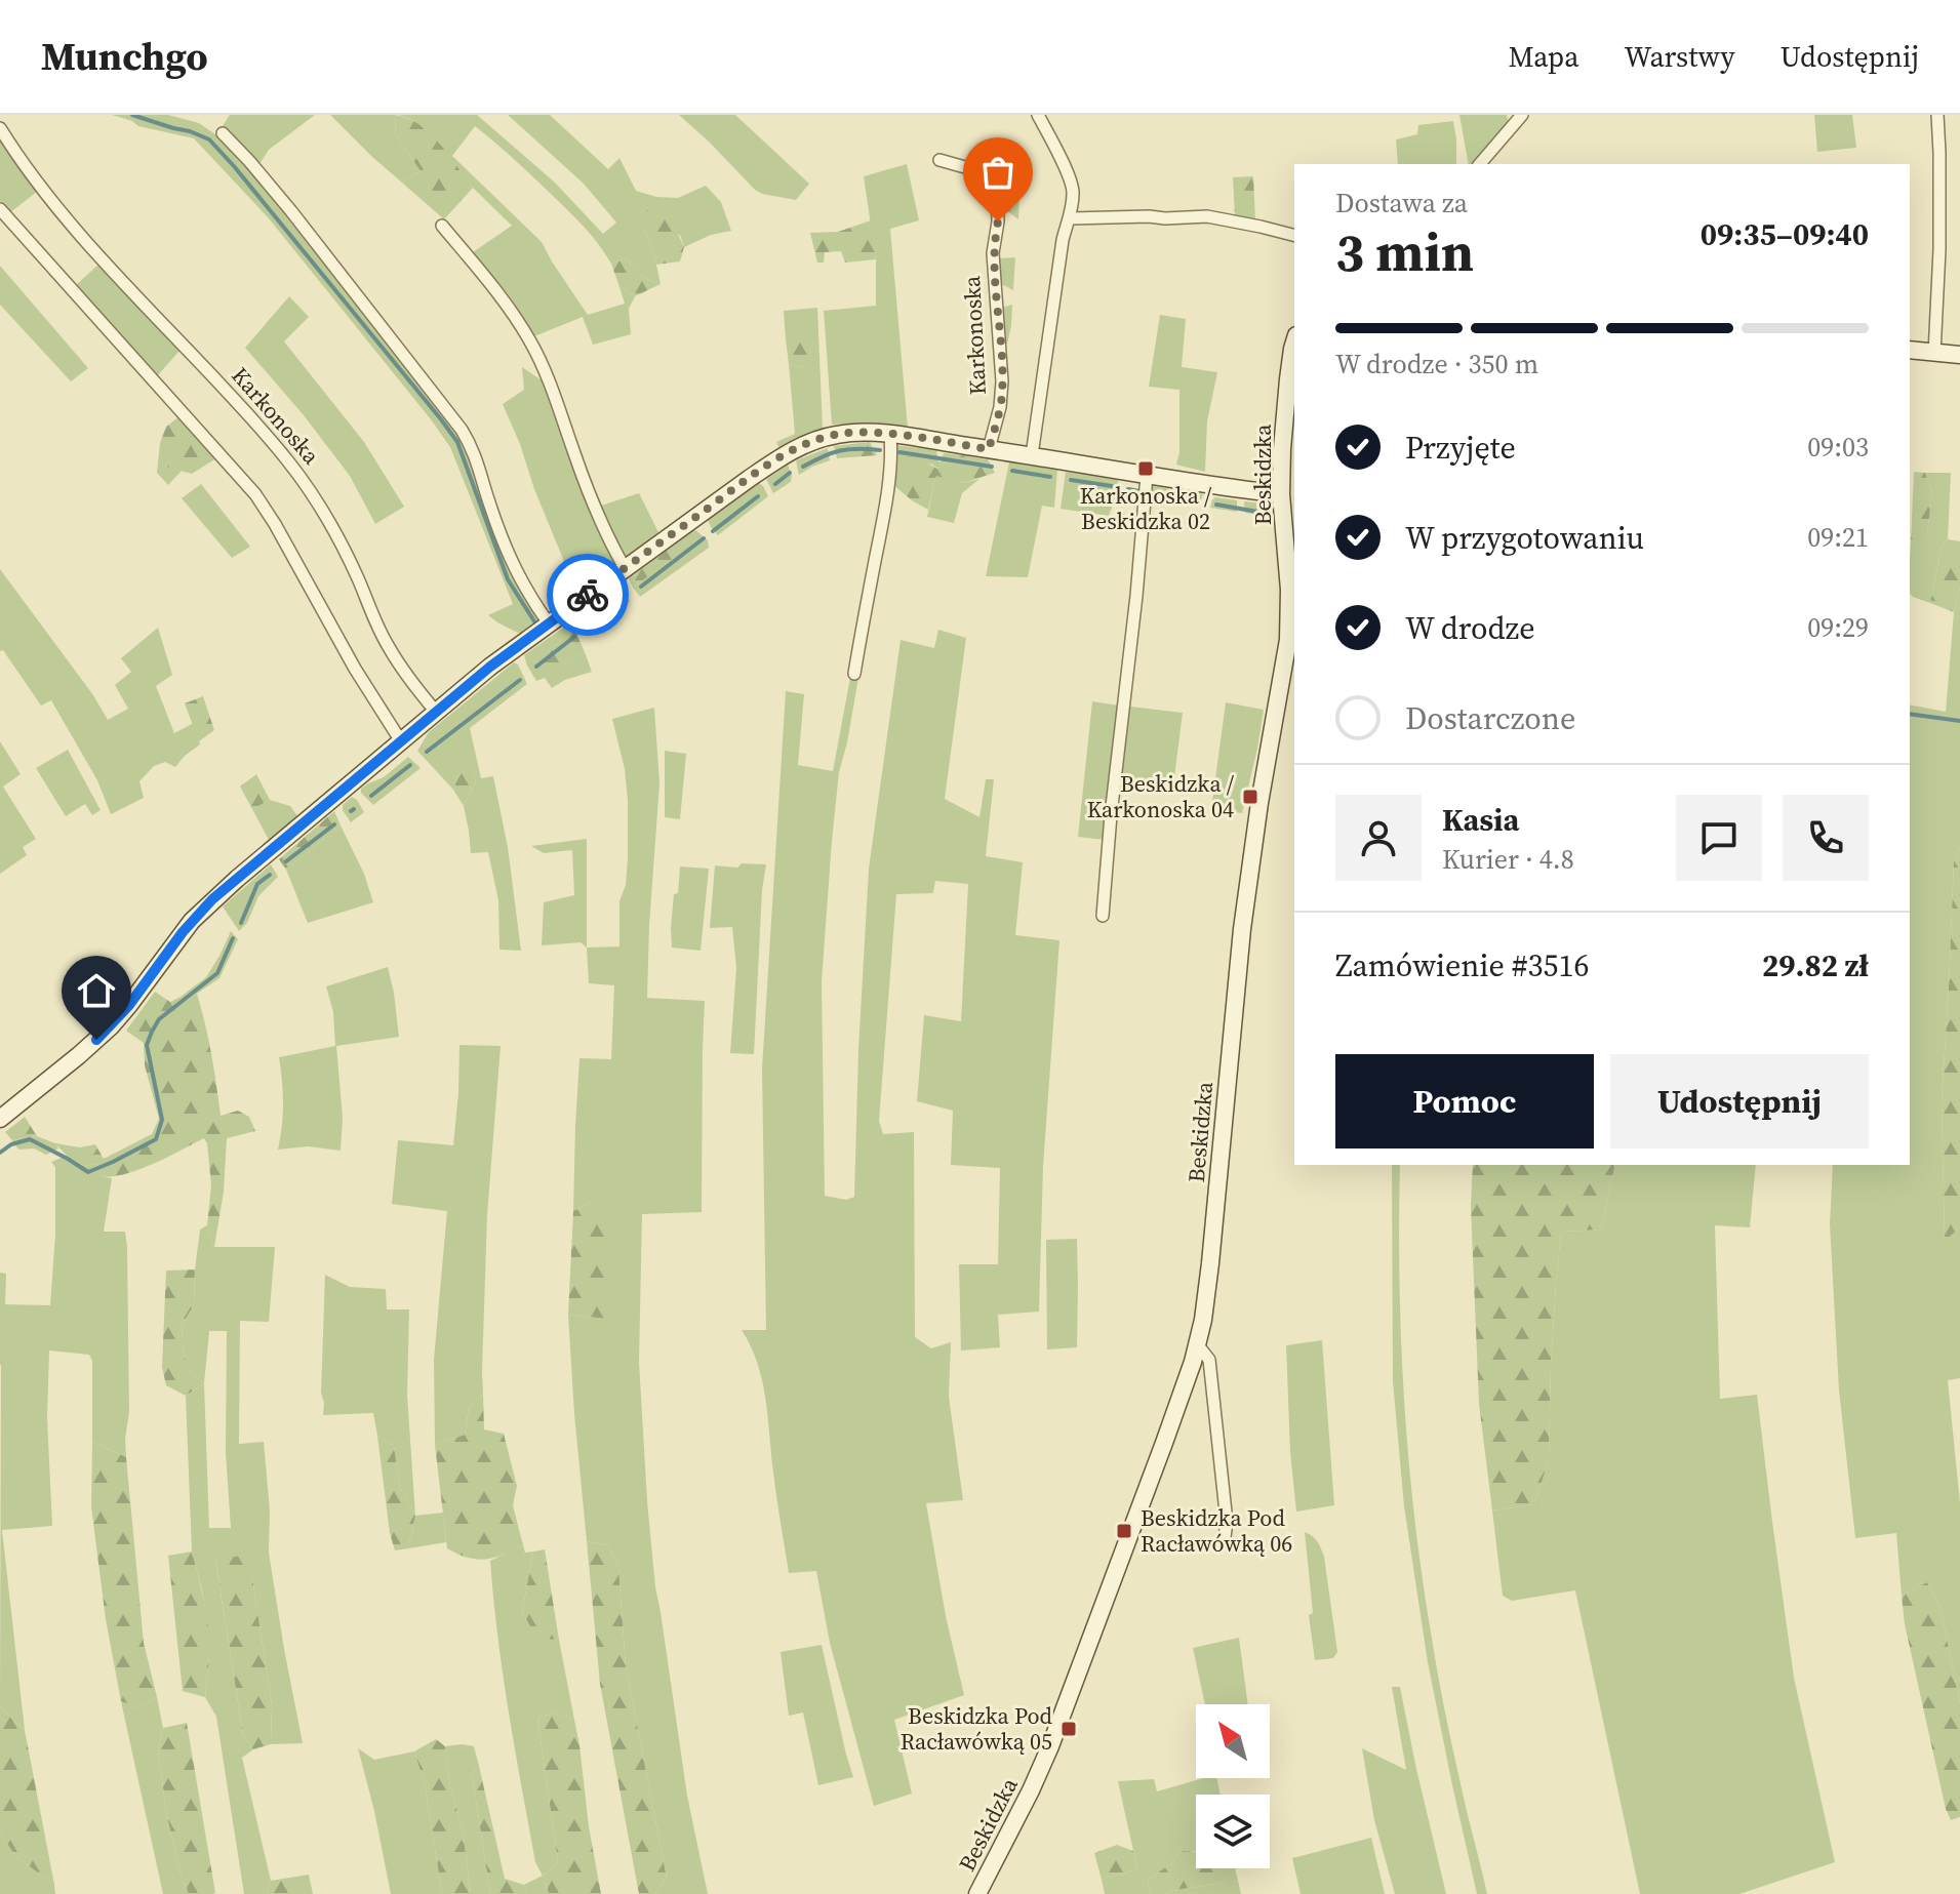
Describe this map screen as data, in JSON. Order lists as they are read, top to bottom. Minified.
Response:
{"streets":{"street":["Karkonoska","Beskidzka"]},"places":{"transit":["Karkonoska / Beskidzka 02","Beskidzka / Karkonoska 04","Beskidzka Pod Racławówką 06","Beskidzka Pod Racławówką 05"]},"north":"top left","page":{"header":"Munchgo","nav":["Mapa","Warstwy","Udostępnij"],"heading":["3 min","Dostawa za","09:35–09:40"],"panel":["Kasia","Kurier · 4.8","Zamówienie #3516","29.82 zł"],"bar":"W drodze · 350 m","list":[["Przyjęte","09:03"],["W przygotowaniu","09:21"],["W drodze","09:29"],"Dostarczone"],"buttons":["Pomoc","Udostępnij"]}}
